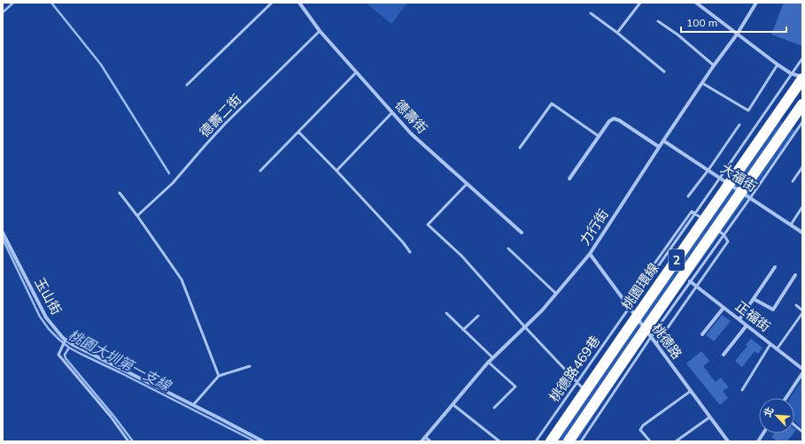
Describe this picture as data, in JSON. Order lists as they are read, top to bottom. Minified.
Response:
{"streets":{"highway":["2","桃園環線"],"street":["德壽街","大福街","力行街","玉山街","正福街","桃德路"],"lane":["德壽二街","桃德路469巷"]},"crossings":[["德壽二街","德壽街"],["大福街","力行街"],["大福街","桃德路469巷"],["力行街","桃德路"],["桃德路","桃德路469巷"]],"water":["桃園大圳第一支線"],"scale_bar":"100 m","north":"top left"}
